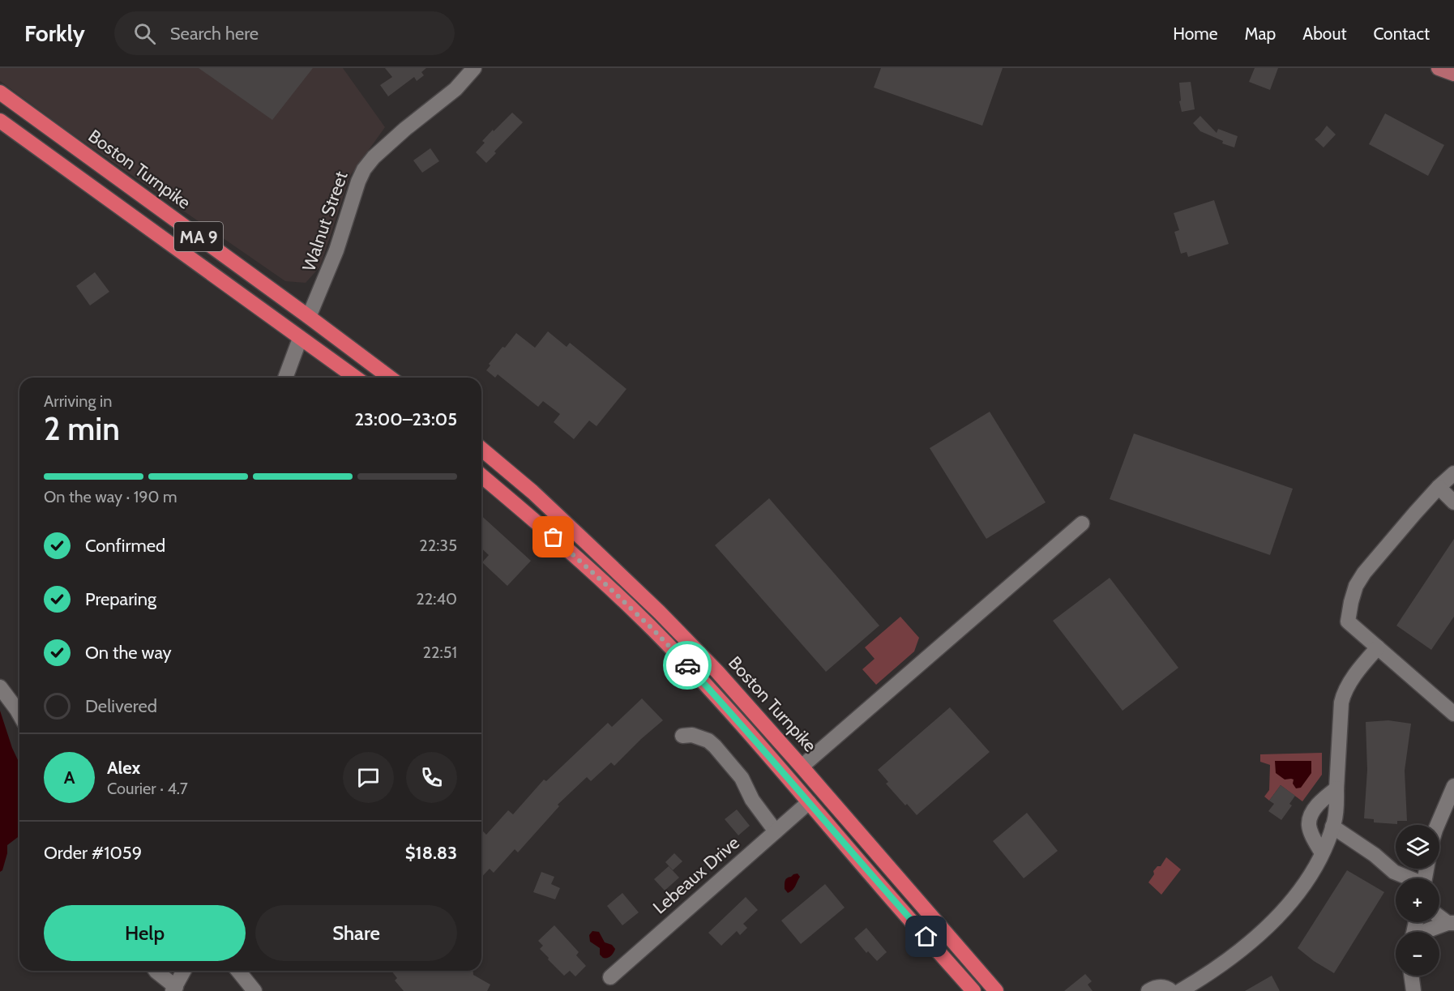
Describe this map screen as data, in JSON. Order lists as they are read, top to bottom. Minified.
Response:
{"streets":{"highway":["Boston Turnpike","MA 9"],"street":["Walnut Street","Lebeaux Drive"]},"crossings":[["Boston Turnpike","Walnut Street"],["Boston Turnpike","Lebeaux Drive"]],"page":{"header":"Forkly","search":"Search here","nav":["Home","Map","About","Contact"],"heading":["2 min","Arriving in","23:00–23:05"],"panel":["Alex","Courier · 4.7","Order #1059","$18.83"],"bar":"On the way · 190 m","list":[["Confirmed","22:35"],["Preparing","22:40"],["On the way","22:51"],"Delivered"],"round":"A","map_buttons":["+","−"],"buttons":["Help","Share"]}}
